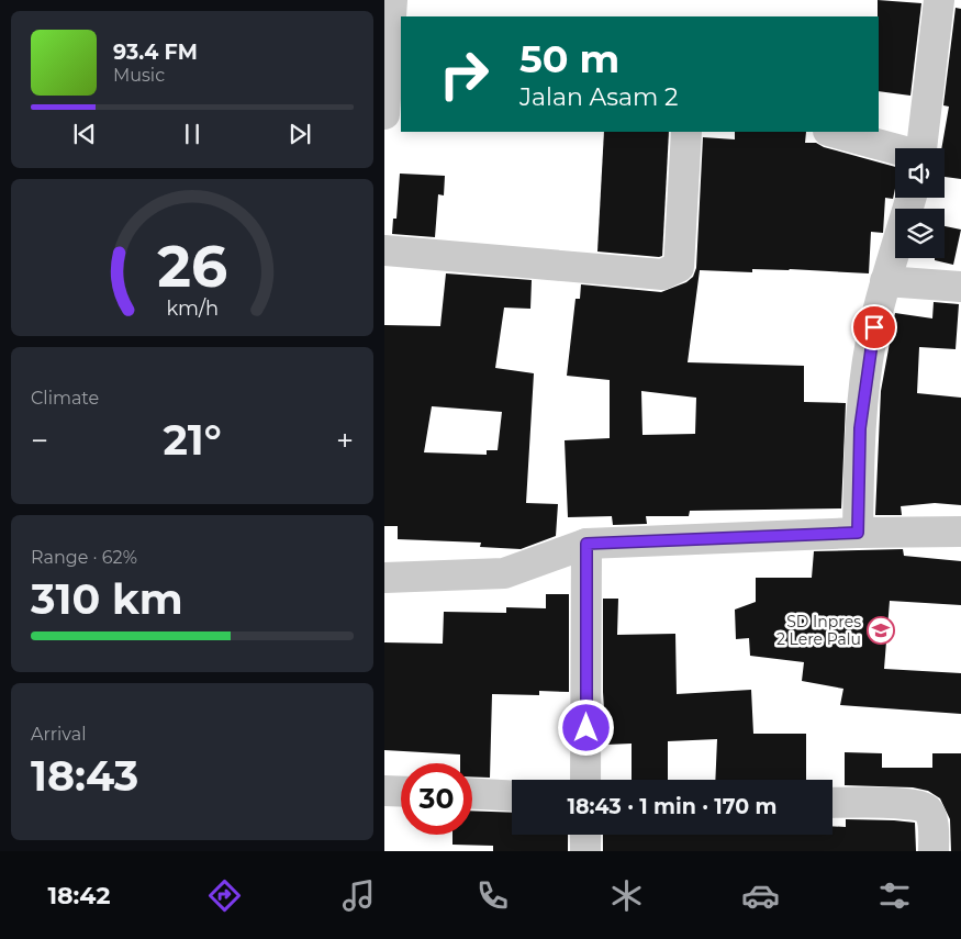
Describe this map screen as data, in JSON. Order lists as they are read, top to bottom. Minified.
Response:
{"places":{"school or university":["SD Inpres 2 Lere Palu"]},"page":{"turn":["50 m","Jalan Asam 2"],"song":["93.4 FM","Music"],"tile":["Climate",["Range · 62%","310 km"],["Arrival","18:43"]],"heat":["−","21°","+"],"limit":"30","trip":"18:43 · 1 min · 170 m","tabs":"18:42","gauge":["26","km/h"]}}
